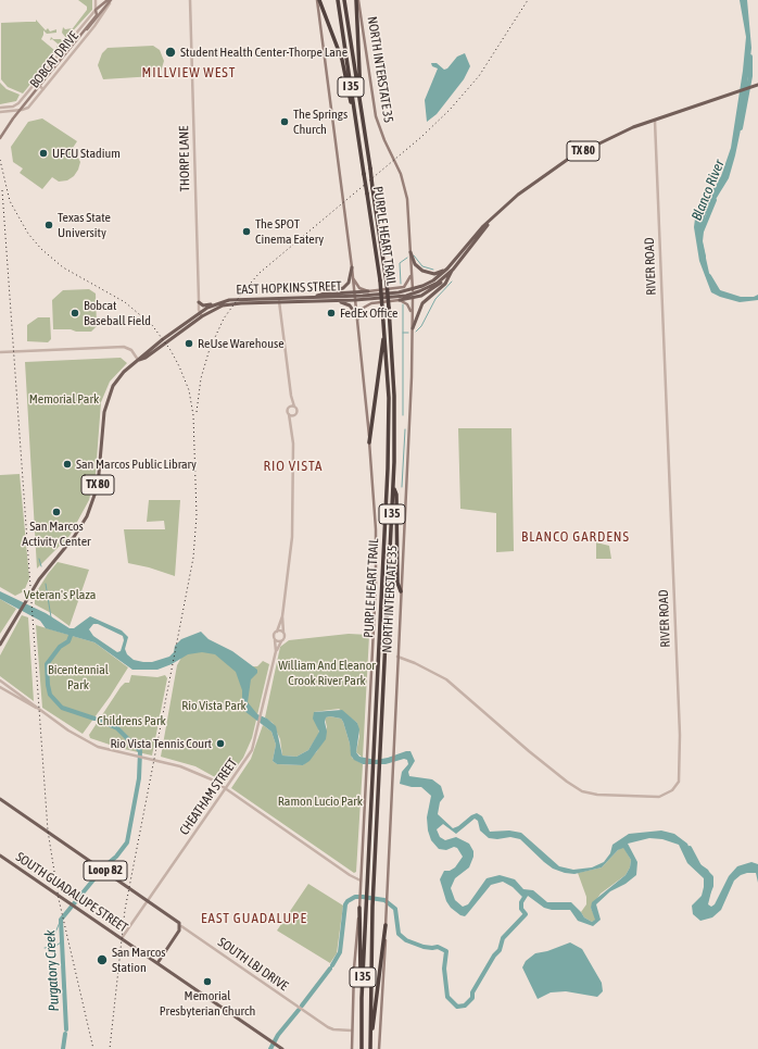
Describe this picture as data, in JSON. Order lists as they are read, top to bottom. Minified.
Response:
{"streets":{"highway":["I 35","PURPLE HEART TRAIL"],"main road":["NORTH INTERSTATE 35","TX 80","EAST HOPKINS STREET","Loop 82","SOUTH GUADALUPE STREET","SOUTH LBJ DRIVE"],"street":["BOBCAT DRIVE","THORPE LANE","RIVER ROAD","CHEATHAM STREET"]},"crossings":[["NORTH INTERSTATE 35","TX 80"],["NORTH INTERSTATE 35","RIVER ROAD"],["NORTH INTERSTATE 35","EAST HOPKINS STREET"],["NORTH INTERSTATE 35","SOUTH LBJ DRIVE"],["TX 80","RIVER ROAD"],["TX 80","EAST HOPKINS STREET"],["THORPE LANE","EAST HOPKINS STREET"],["CHEATHAM STREET","SOUTH GUADALUPE STREET"],["CHEATHAM STREET","SOUTH LBJ DRIVE"]],"districts":["MILLVIEW WEST","RIO VISTA","BLANCO GARDENS","EAST GUADALUPE"],"water":["Blanco River","Purgatory Creek"],"parks":["Memorial Park","Veteran's Plaza","William And Eleanor Crook River Park","Bicentennial Park","Rio Vista Park","Childrens Park","Ramon Lucio Park"],"places":["Student Health Center-Thorpe Lane","The Springs Church","UFCU Stadium","Texas State University","The SPOT Cinema Eatery","Bobcat Baseball Field","FedEx Office","ReUse Warehouse","San Marcos Public Library","San Marcos Activity Center","Rio Vista Tennis Court","San Marcos Station","Memorial Presbyterian Church"]}
